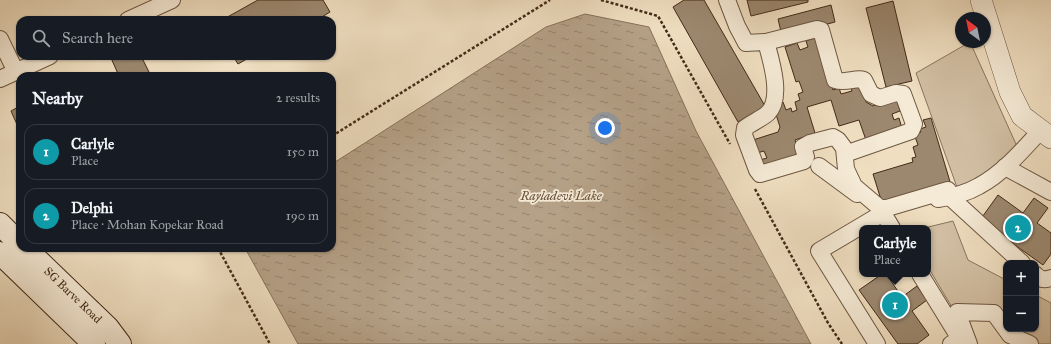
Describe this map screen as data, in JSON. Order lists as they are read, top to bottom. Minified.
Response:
{"streets":{"main road":["SG Barve Road"]},"water":["Rayladevi Lake"],"north":"top left","page":{"search":"Search here","heading":["Nearby","2 results"],"list":[{"mark":"1","name":"Carlyle","note":"Place","value":"150 m"},{"mark":"2","name":"Delphi","note":"Place · Mohan Kopekar Road","value":"190 m"}],"pins":["2","1"],"popup":["Carlyle","Place"],"map_buttons":["+","−"]}}
